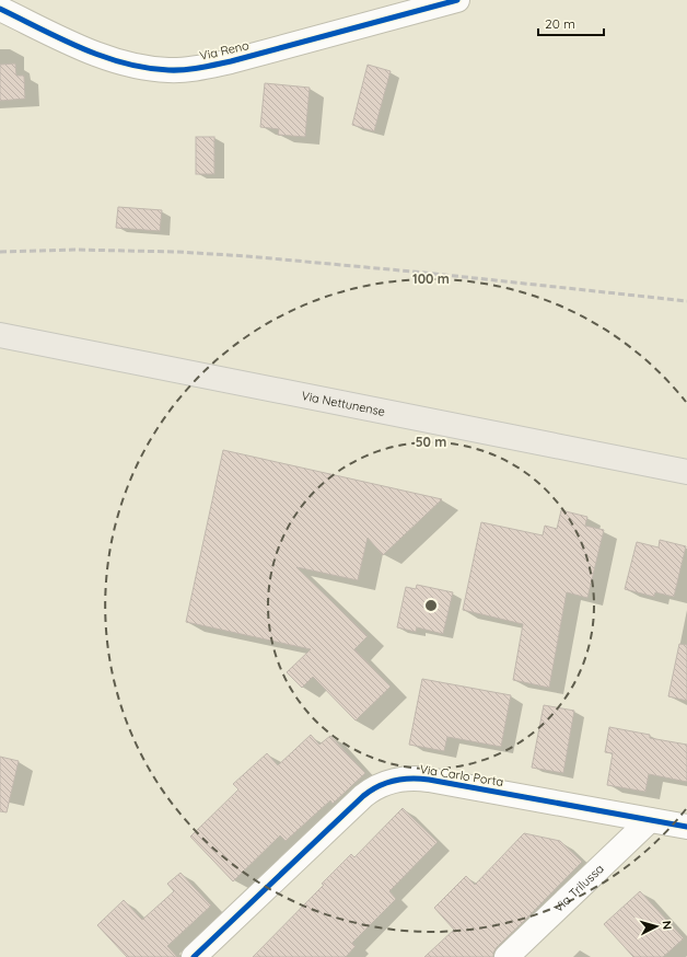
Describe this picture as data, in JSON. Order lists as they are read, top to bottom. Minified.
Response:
{"streets":{"main road":["Via Nettunense"],"street":["Via Reno","Via Carlo Porta","Via Trilussa"]},"crossings":[["Via Carlo Porta","Via Trilussa"]],"scale_bar":"20 m","north":"right","rings":["100 m","50 m"]}
